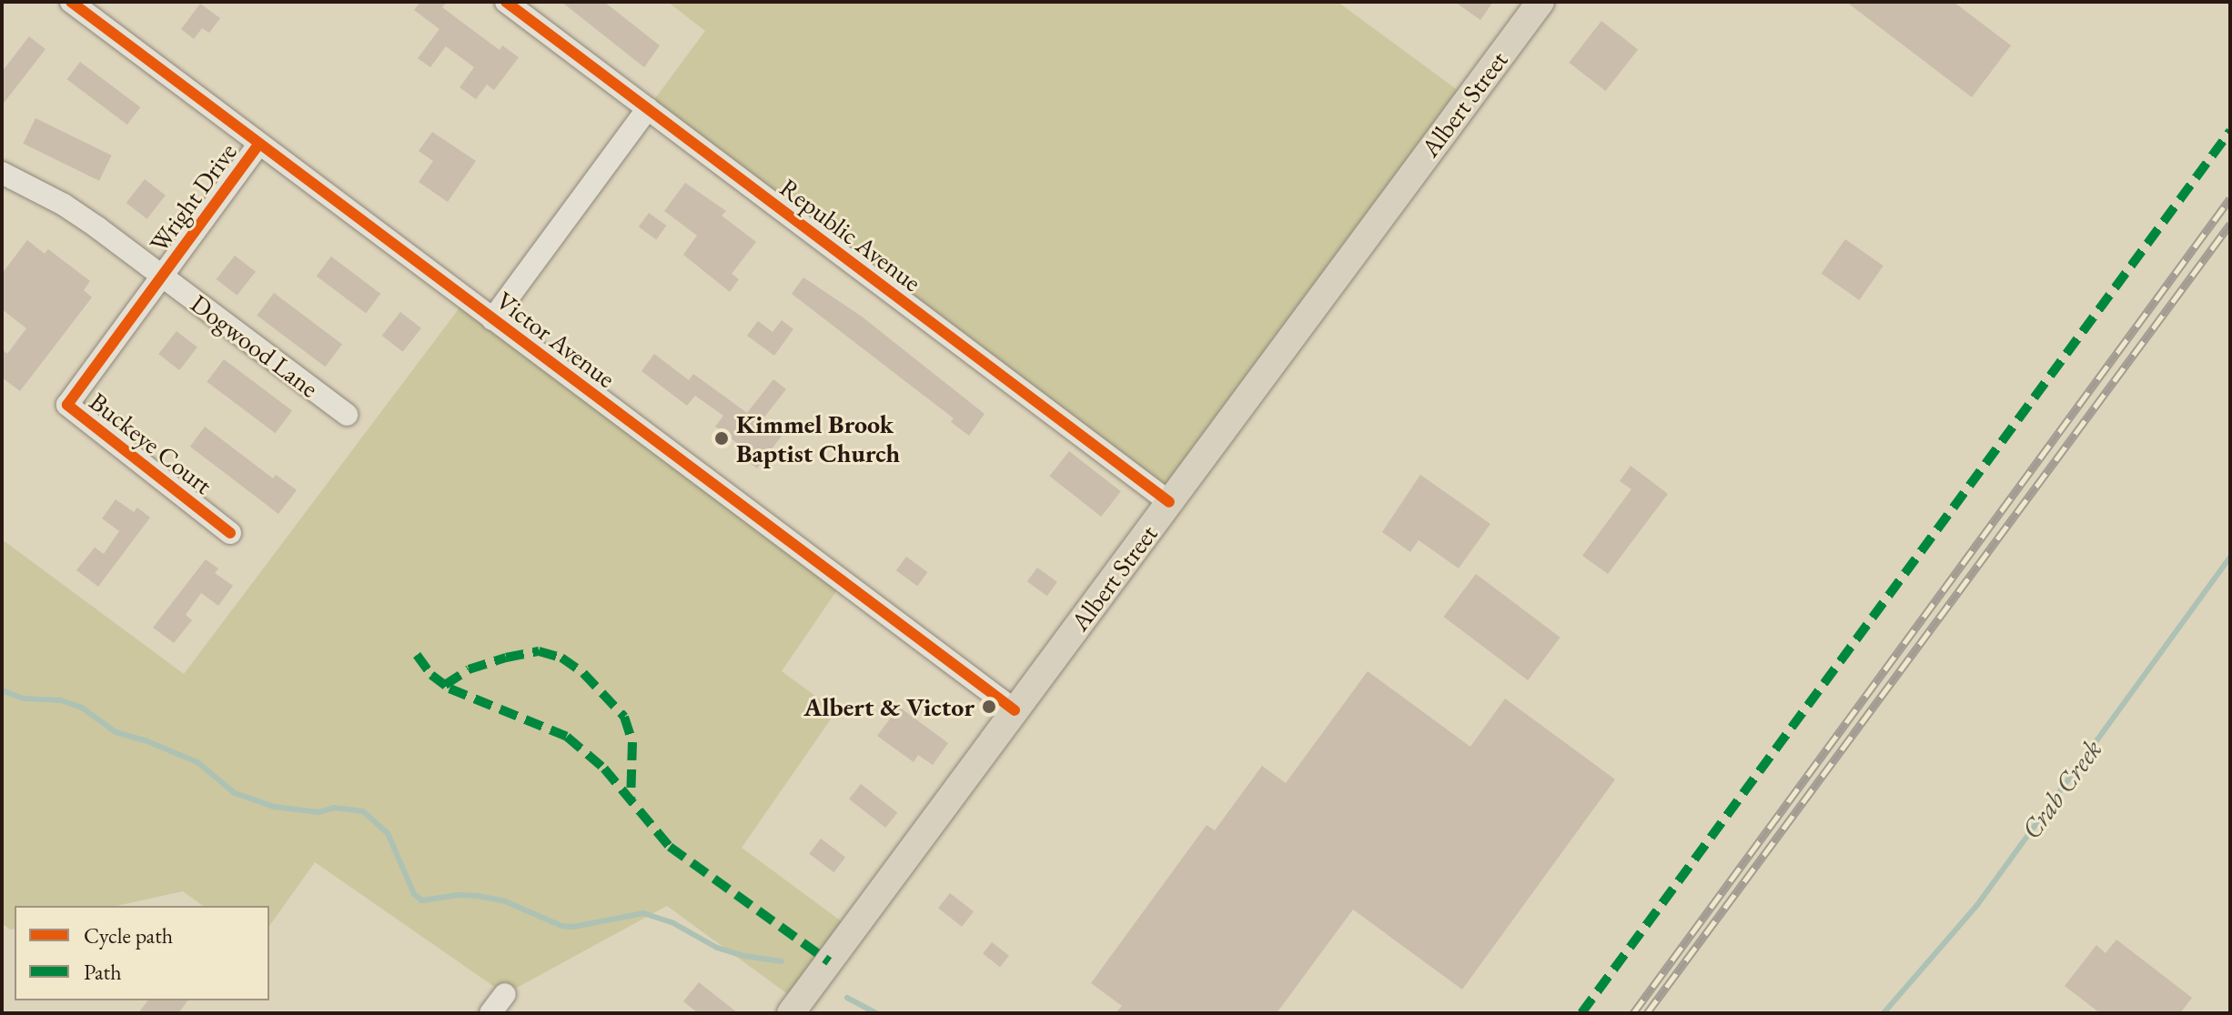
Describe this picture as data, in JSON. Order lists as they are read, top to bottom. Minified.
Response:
{"streets":{"main road":["Albert Street"],"street":["Wright Drive","Republic Avenue","Victor Avenue","Dogwood Lane","Buckeye Court"]},"crossings":[["Albert Street","Republic Avenue"],["Albert Street","Victor Avenue"],["Wright Drive","Victor Avenue"],["Wright Drive","Dogwood Lane"],["Wright Drive","Buckeye Court"],["Dogwood Lane","Buckeye Court"]],"water":["Crab Creek"],"places":["Kimmel Brook Baptist Church","Albert & Victor"],"legend":["Cycle path","Path"]}
